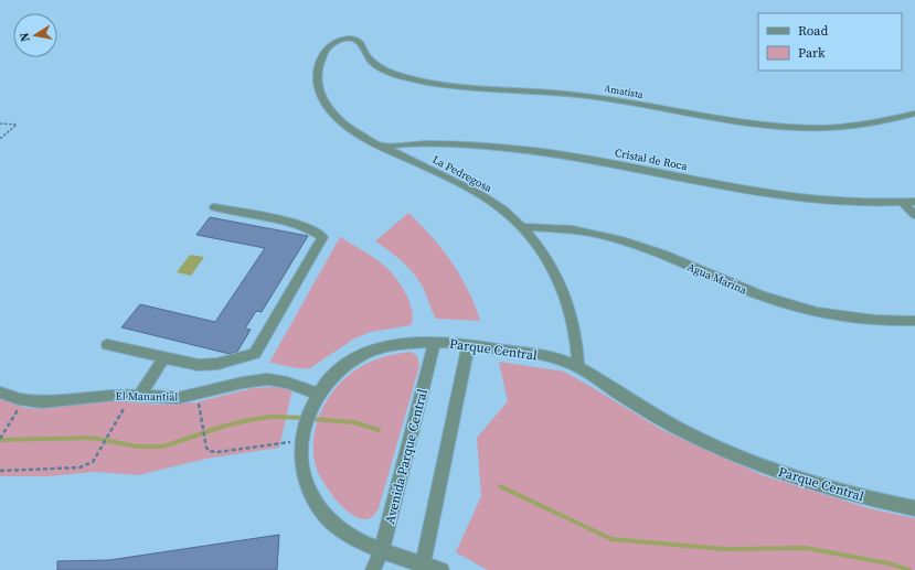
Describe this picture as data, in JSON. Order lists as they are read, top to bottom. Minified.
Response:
{"streets":{"street":["Amatista","Cristal de Roca","La Pedregosa","Agua Marina","Parque Central","El Manantial","Avenida Parque Central"]},"crossings":[["Amatista","La Pedregosa"],["Cristal de Roca","La Pedregosa"],["La Pedregosa","Agua Marina"],["La Pedregosa","Parque Central"],["Parque Central","El Manantial"],["Parque Central","Avenida Parque Central"]],"legend":["Road","Park"],"north":"left"}
